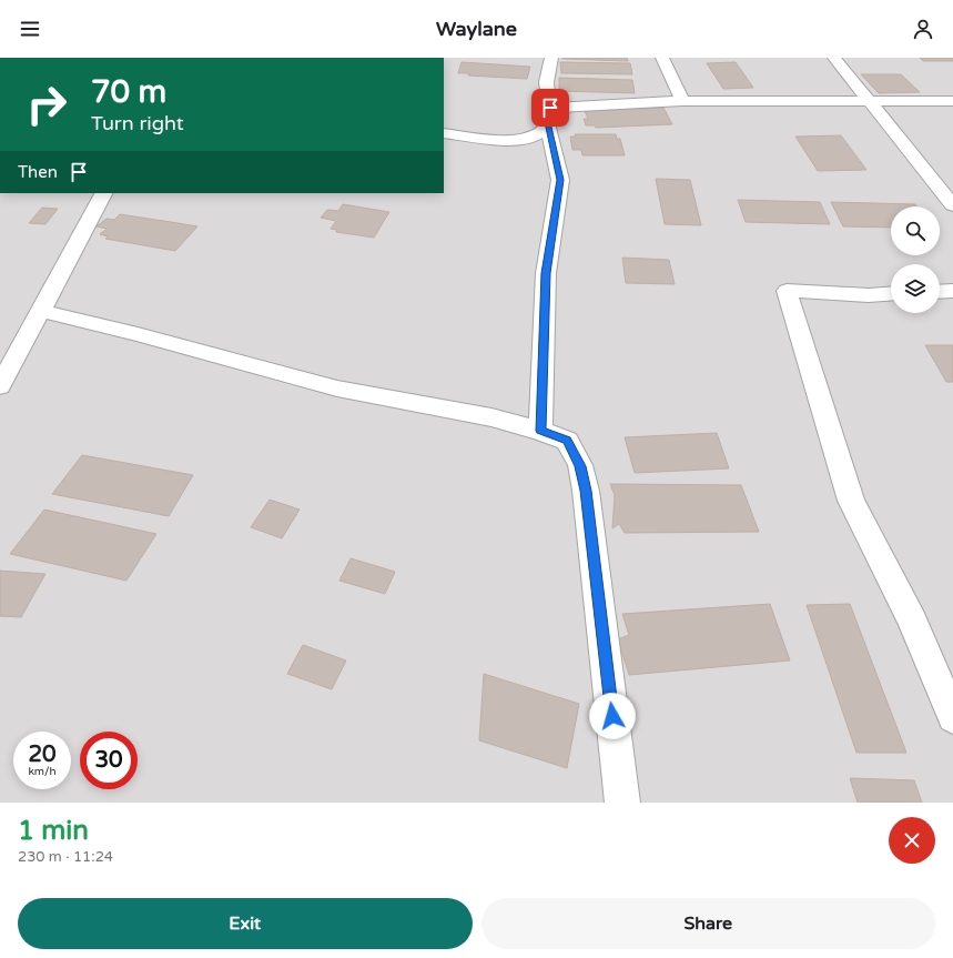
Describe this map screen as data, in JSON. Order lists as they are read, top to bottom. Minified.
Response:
{"page":{"header":"Waylane","turn":["70 m","Turn right"],"then":"Then","speed":"20 km/h","limit":"30","heading":["1 min","230 m · 11:24"],"buttons":["Exit","Share"]}}
